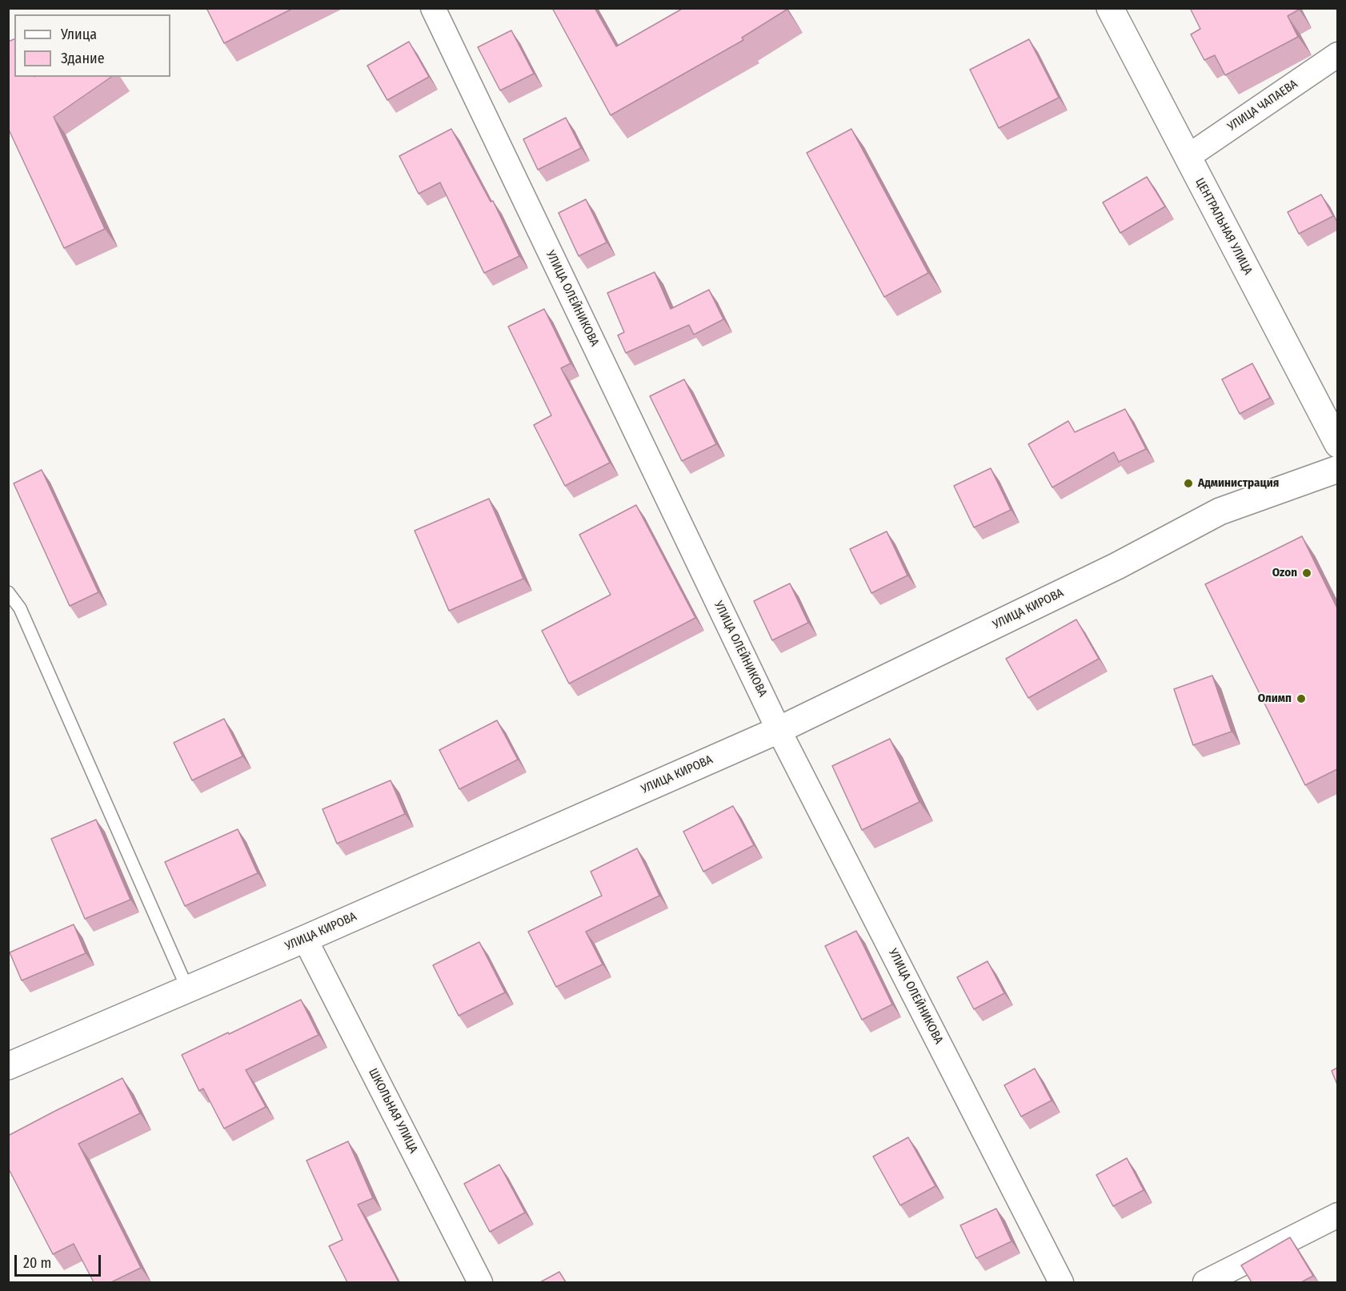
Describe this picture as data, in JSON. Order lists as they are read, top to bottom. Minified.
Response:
{"streets":{"street":["УЛИЦА ЧАПАЕВА","ЦЕНТРАЛЬНАЯ УЛИЦА","УЛИЦА ОЛЕЙНИКОВА","УЛИЦА КИРОВА","ШКОЛЬНАЯ УЛИЦА"]},"crossings":[["УЛИЦА ЧАПАЕВА","ЦЕНТРАЛЬНАЯ УЛИЦА"],["УЛИЦА ОЛЕЙНИКОВА","УЛИЦА КИРОВА"],["УЛИЦА КИРОВА","ШКОЛЬНАЯ УЛИЦА"]],"places":["Администрация","Ozon","Олимп"],"legend":["Улица","Здание"],"scale_bar":"20 m"}
